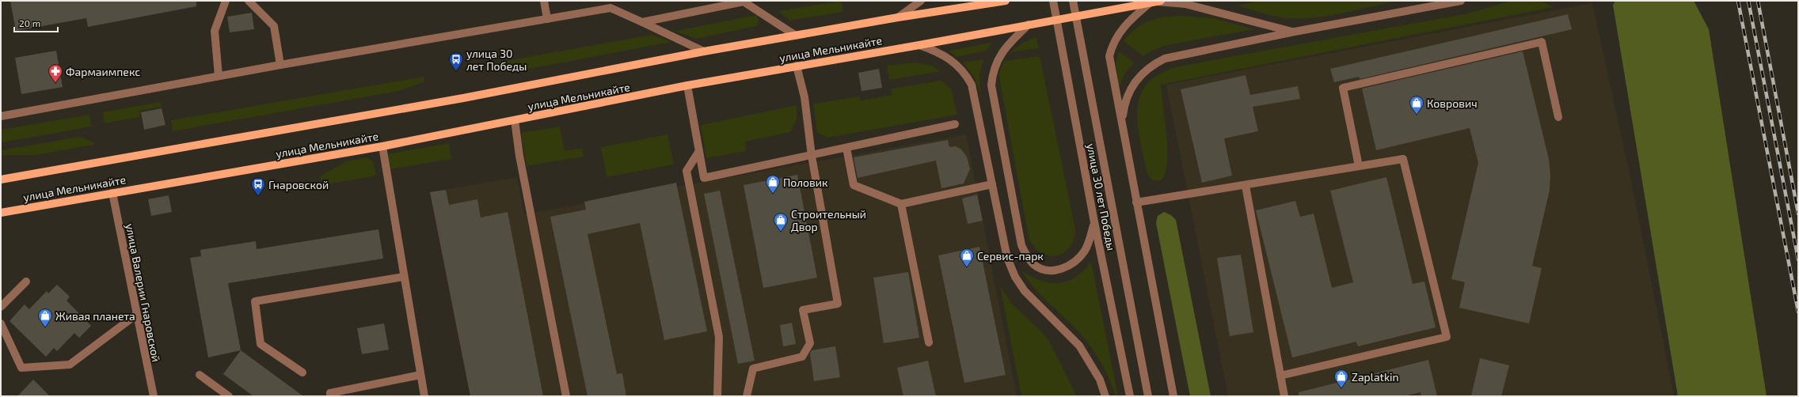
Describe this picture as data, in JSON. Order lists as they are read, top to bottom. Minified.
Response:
{"streets":{"main road":["улица Мельникайте"],"street":["улица 30 лет Победы","улица Валерии Гнаровской"]},"crossings":[["улица Мельникайте","улица Валерии Гнаровской"]],"places":{"bus stop":["улица 30 лет Победы","Гнаровской"],"pharmacy":["Фармаимпекс"],"shop":["Коврович","Половик","Строительный Двор","Сервис-парк","Живая планета","Zaplatkin"]},"scale_bar":"20 m"}
